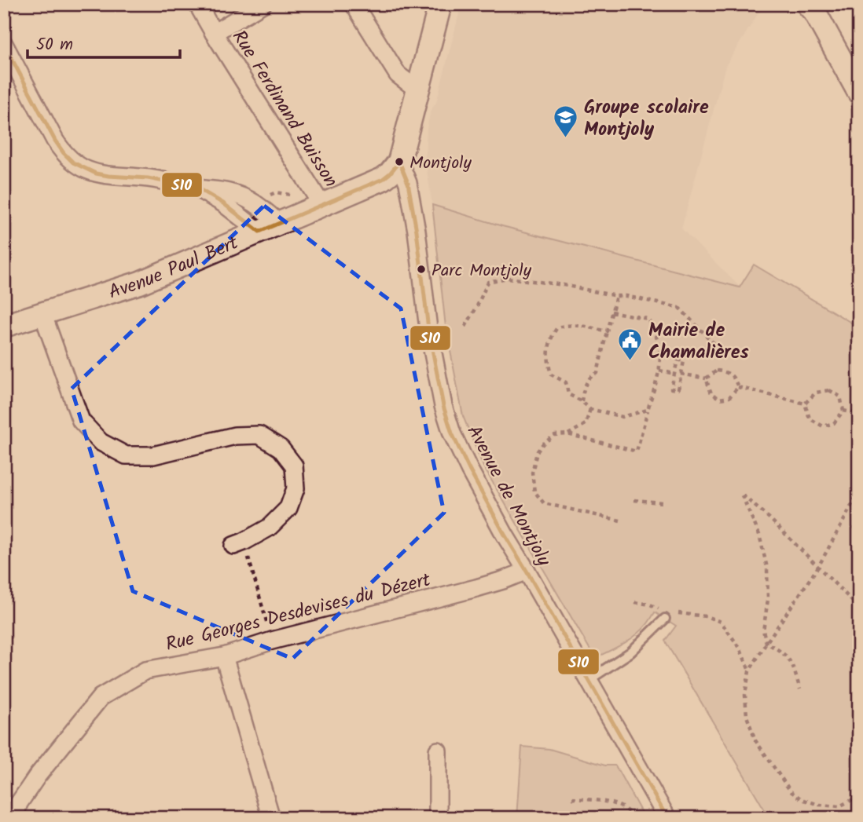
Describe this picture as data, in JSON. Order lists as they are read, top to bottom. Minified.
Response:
{"streets":{"street":["Rue Ferdinand Buisson","Avenue Paul Bert","Avenue de Montjoly","Rue Georges Desdevises du Dézert"]},"crossings":[["Rue Ferdinand Buisson","Avenue Paul Bert"],["Avenue Paul Bert","Avenue de Montjoly"],["Avenue de Montjoly","Rue Georges Desdevises du Dézert"]],"places":{"school or university":["Groupe scolaire Montjoly"],"other":["Montjoly","Parc Montjoly"],"public building":["Mairie de Chamalières"]},"lines":["transit line S10"],"scale_bar":"50 m"}
